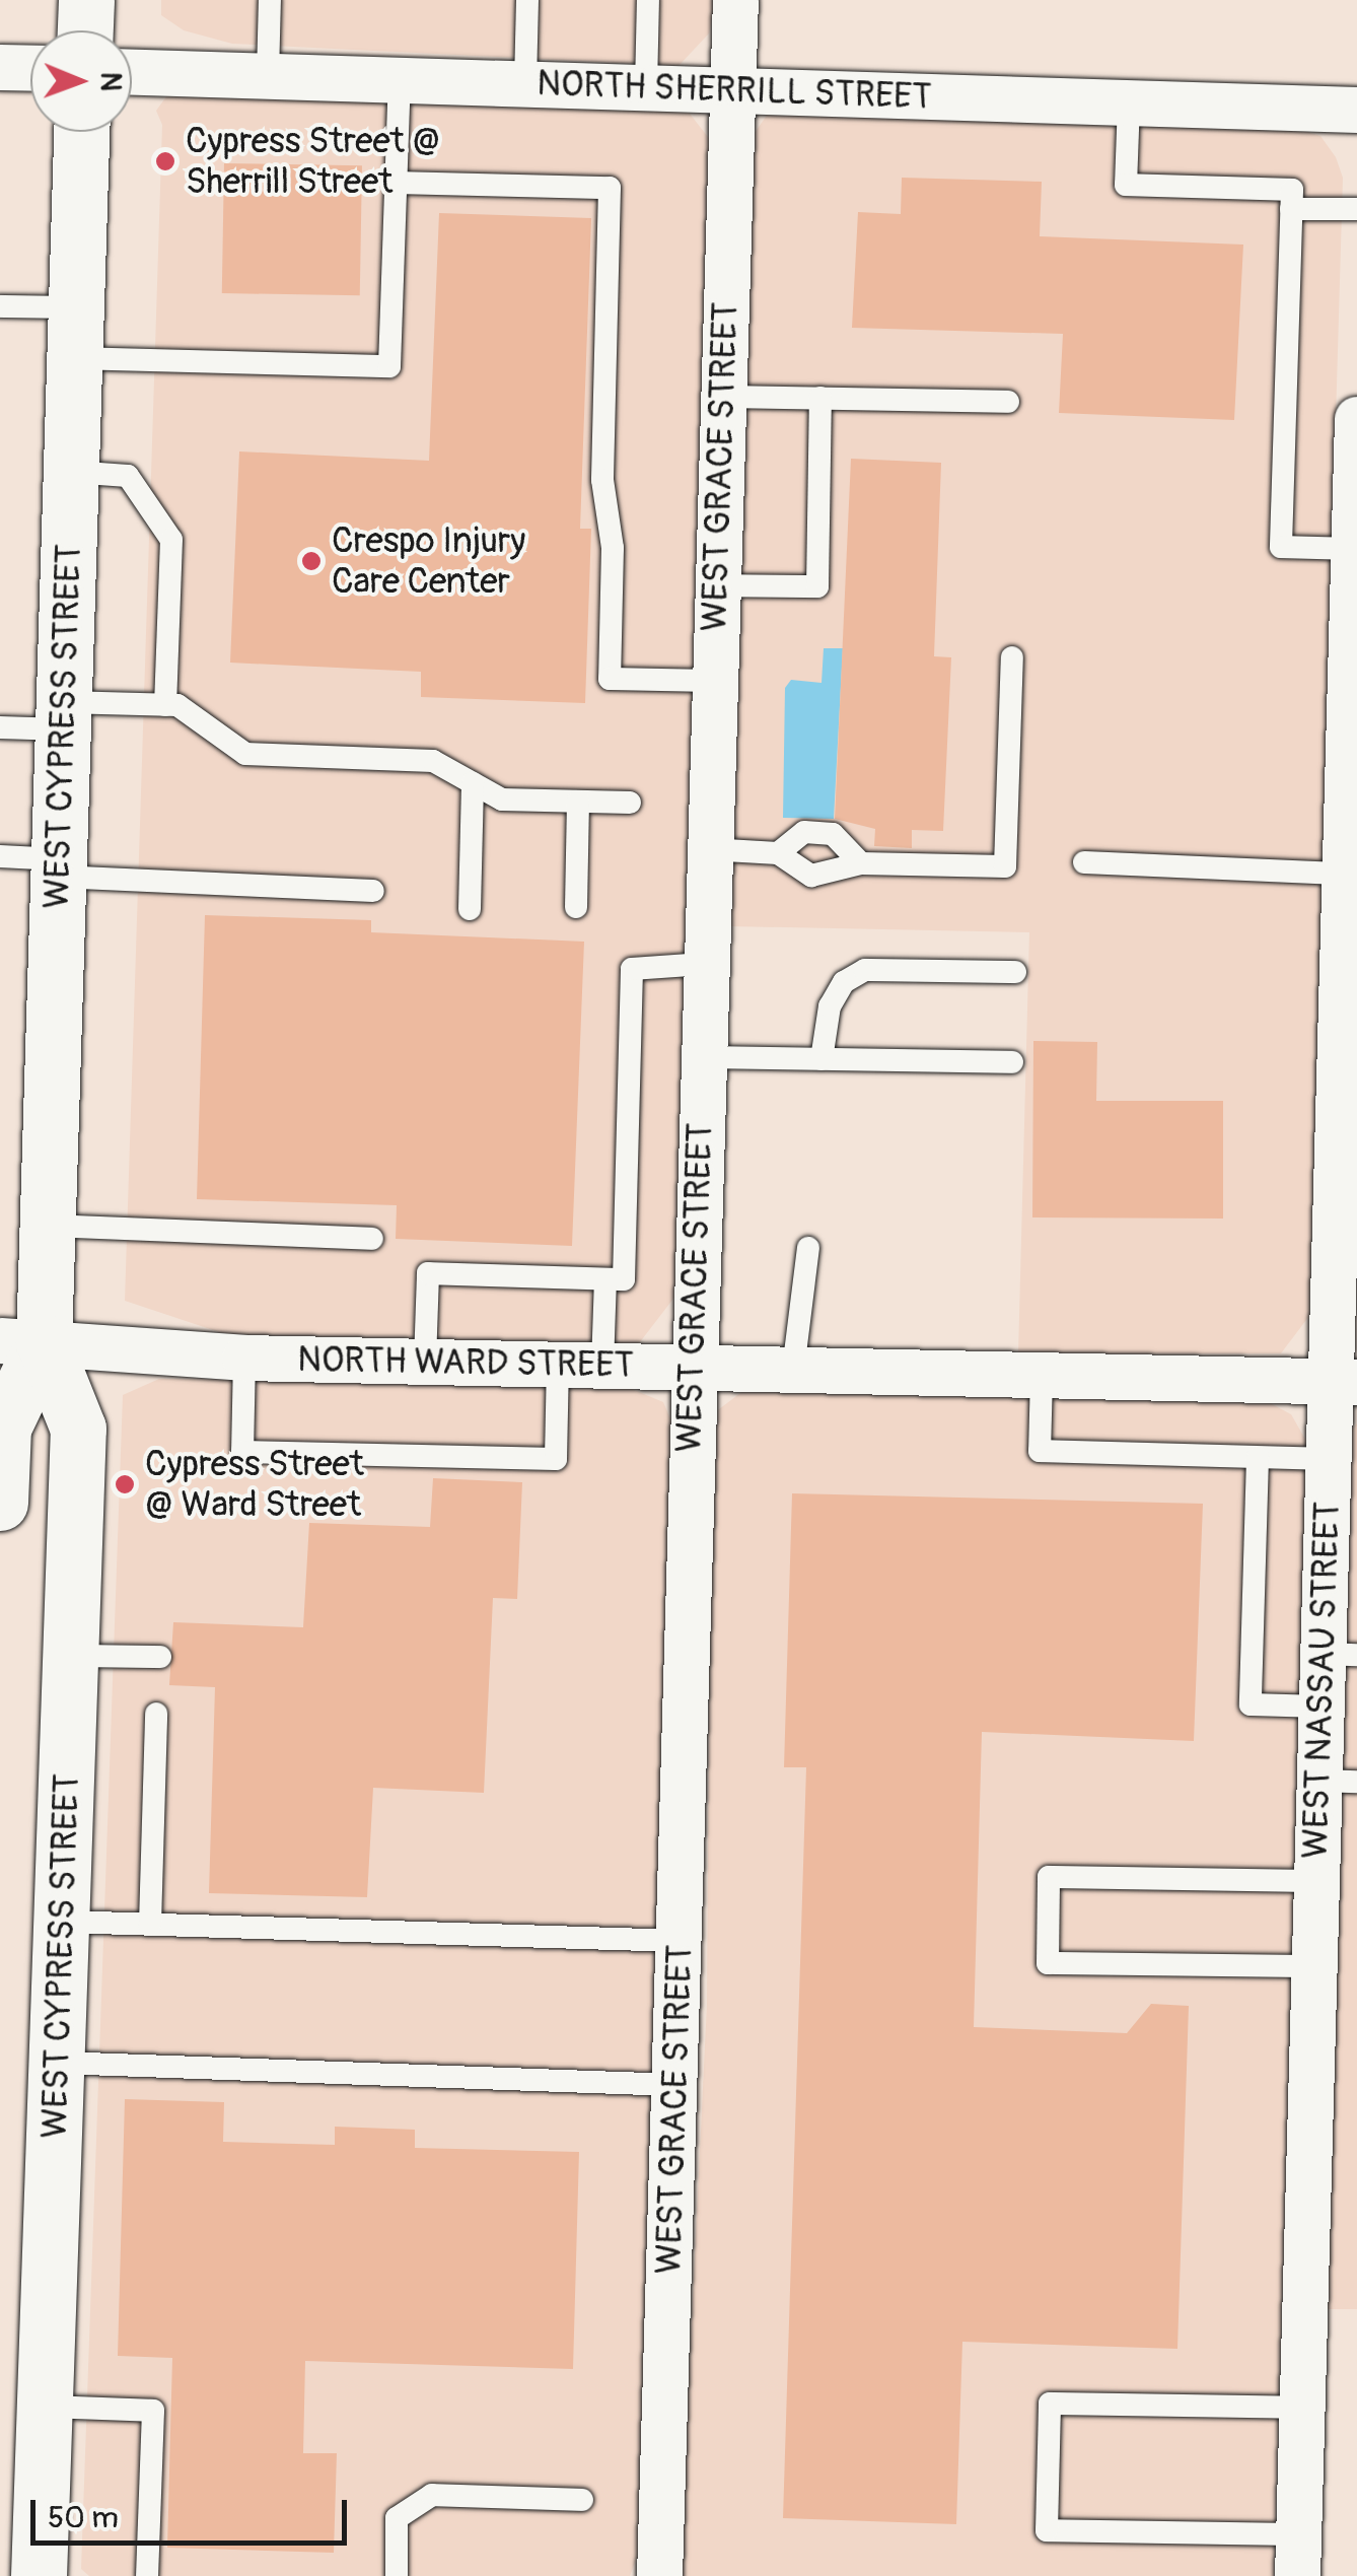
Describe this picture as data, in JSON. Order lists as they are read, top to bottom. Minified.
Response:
{"streets":{"street":["NORTH SHERRILL STREET","WEST GRACE STREET","WEST CYPRESS STREET","NORTH WARD STREET","WEST NASSAU STREET"]},"crossings":[["NORTH SHERRILL STREET","WEST GRACE STREET"],["WEST GRACE STREET","NORTH WARD STREET"],["WEST CYPRESS STREET","NORTH WARD STREET"],["NORTH WARD STREET","WEST NASSAU STREET"]],"places":["Cypress Street @ Sherrill Street","Crespo Injury Care Center","Cypress Street @ Ward Street"],"scale_bar":"50 m","north":"right"}
